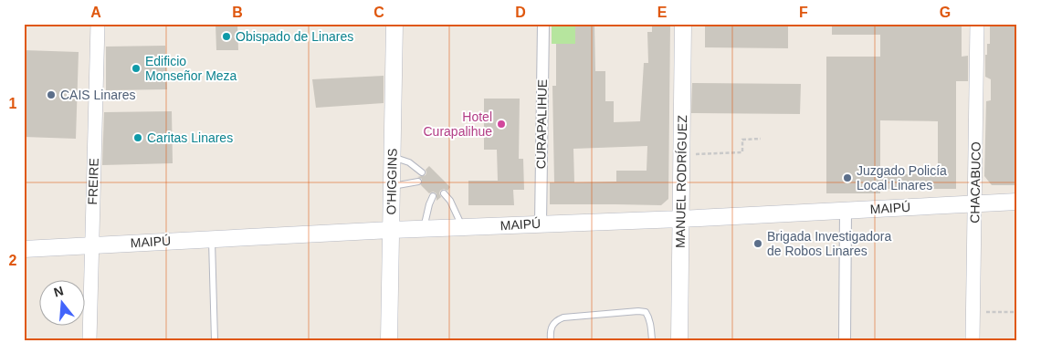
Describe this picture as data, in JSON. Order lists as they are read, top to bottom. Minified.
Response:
{"streets":{"main road":["O'HIGGINS","MANUEL RODRÍGUEZ","MAIPÚ"],"street":["CURAPALIHUE","FREIRE","CHACABUCO"]},"crossings":[["CURAPALIHUE","MAIPÚ"],["FREIRE","MAIPÚ"],["O'HIGGINS","MAIPÚ"],["MANUEL RODRÍGUEZ","MAIPÚ"],["CHACABUCO","MAIPÚ"]],"places":["Obispado de Linares","Edificio Monseñor Meza","CAIS Linares","Hotel Curapalihue","Caritas Linares","Juzgado Policía Local Linares","Brigada Investigadora de Robos Linares"],"north":"top","grid":{"columns":["A","B","C","D","E","F","G"],"rows":["1","2"]}}
